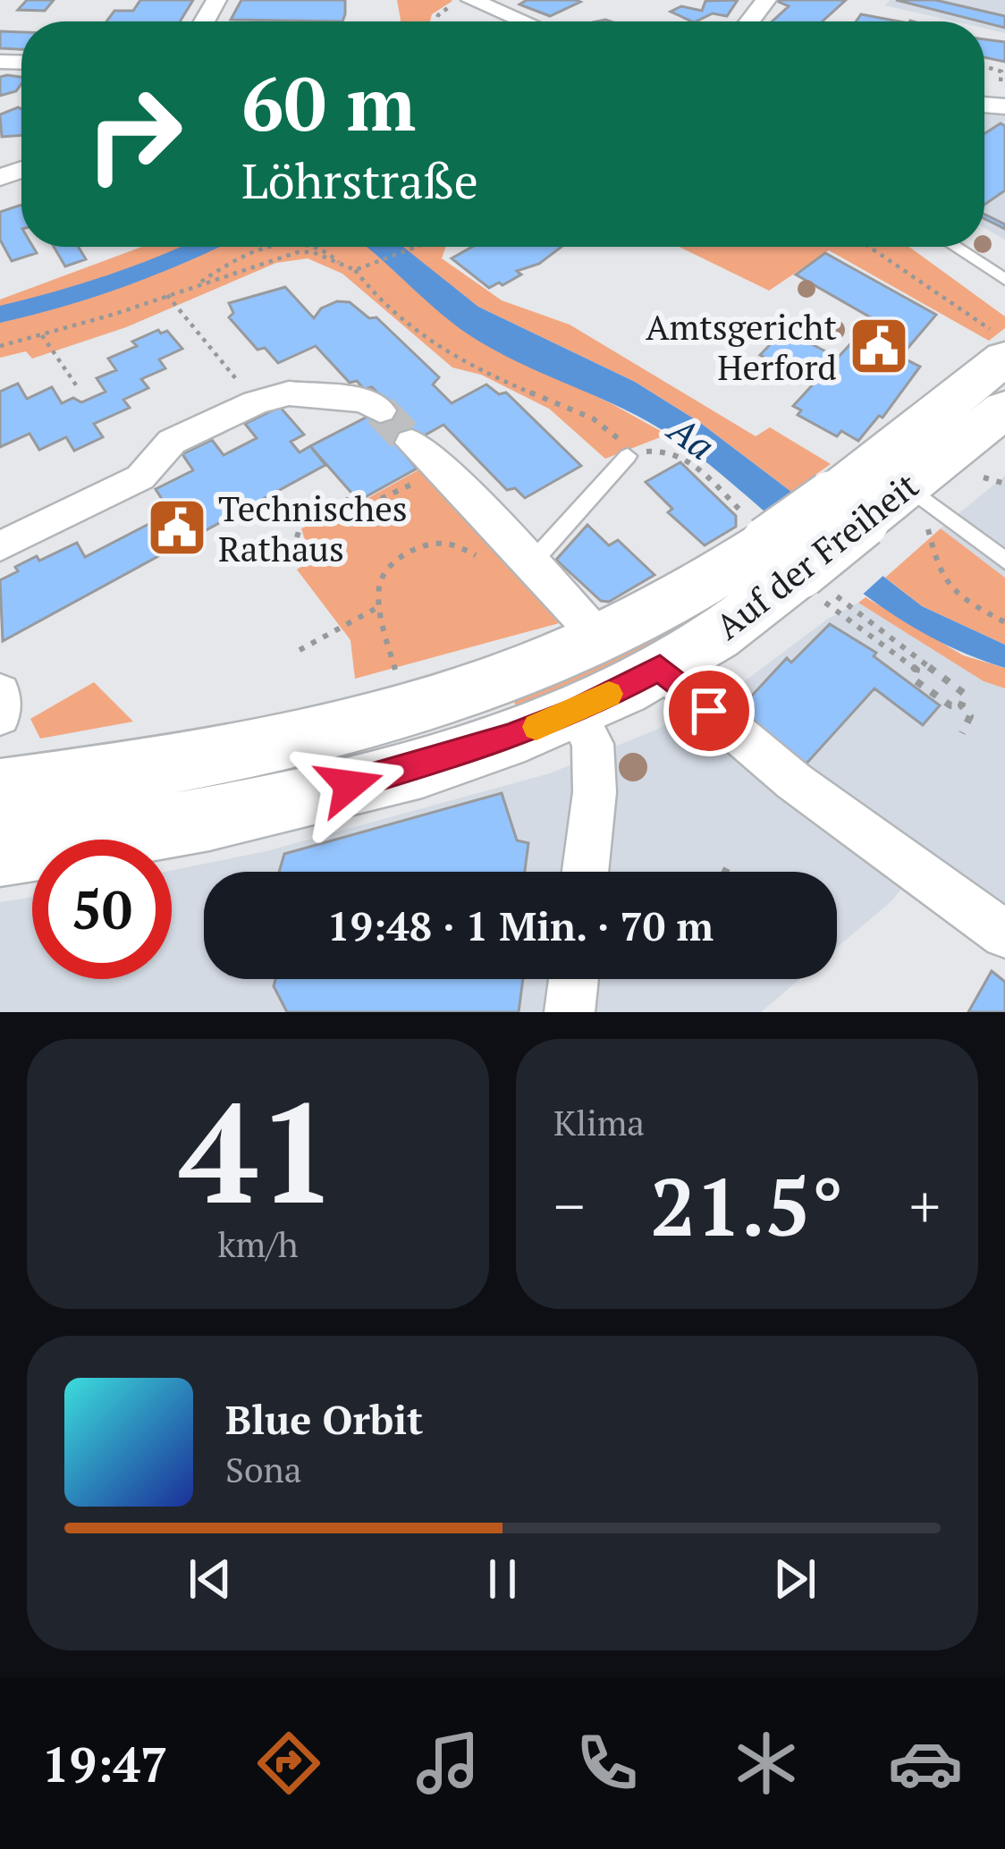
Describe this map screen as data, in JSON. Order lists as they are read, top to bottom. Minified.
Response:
{"streets":{"main road":["Auf der Freiheit"]},"water":["Aa"],"places":{"public building":["Amtsgericht Herford","Technisches Rathaus"]},"page":{"turn":["60 m","Löhrstraße"],"limit":"50","trip":"19:48 · 1 Min. · 70 m","tile":[["41","km/h"],"Klima"],"heat":["−","21.5°","+"],"song":["Blue Orbit","Sona"],"tabs":"19:47"}}
